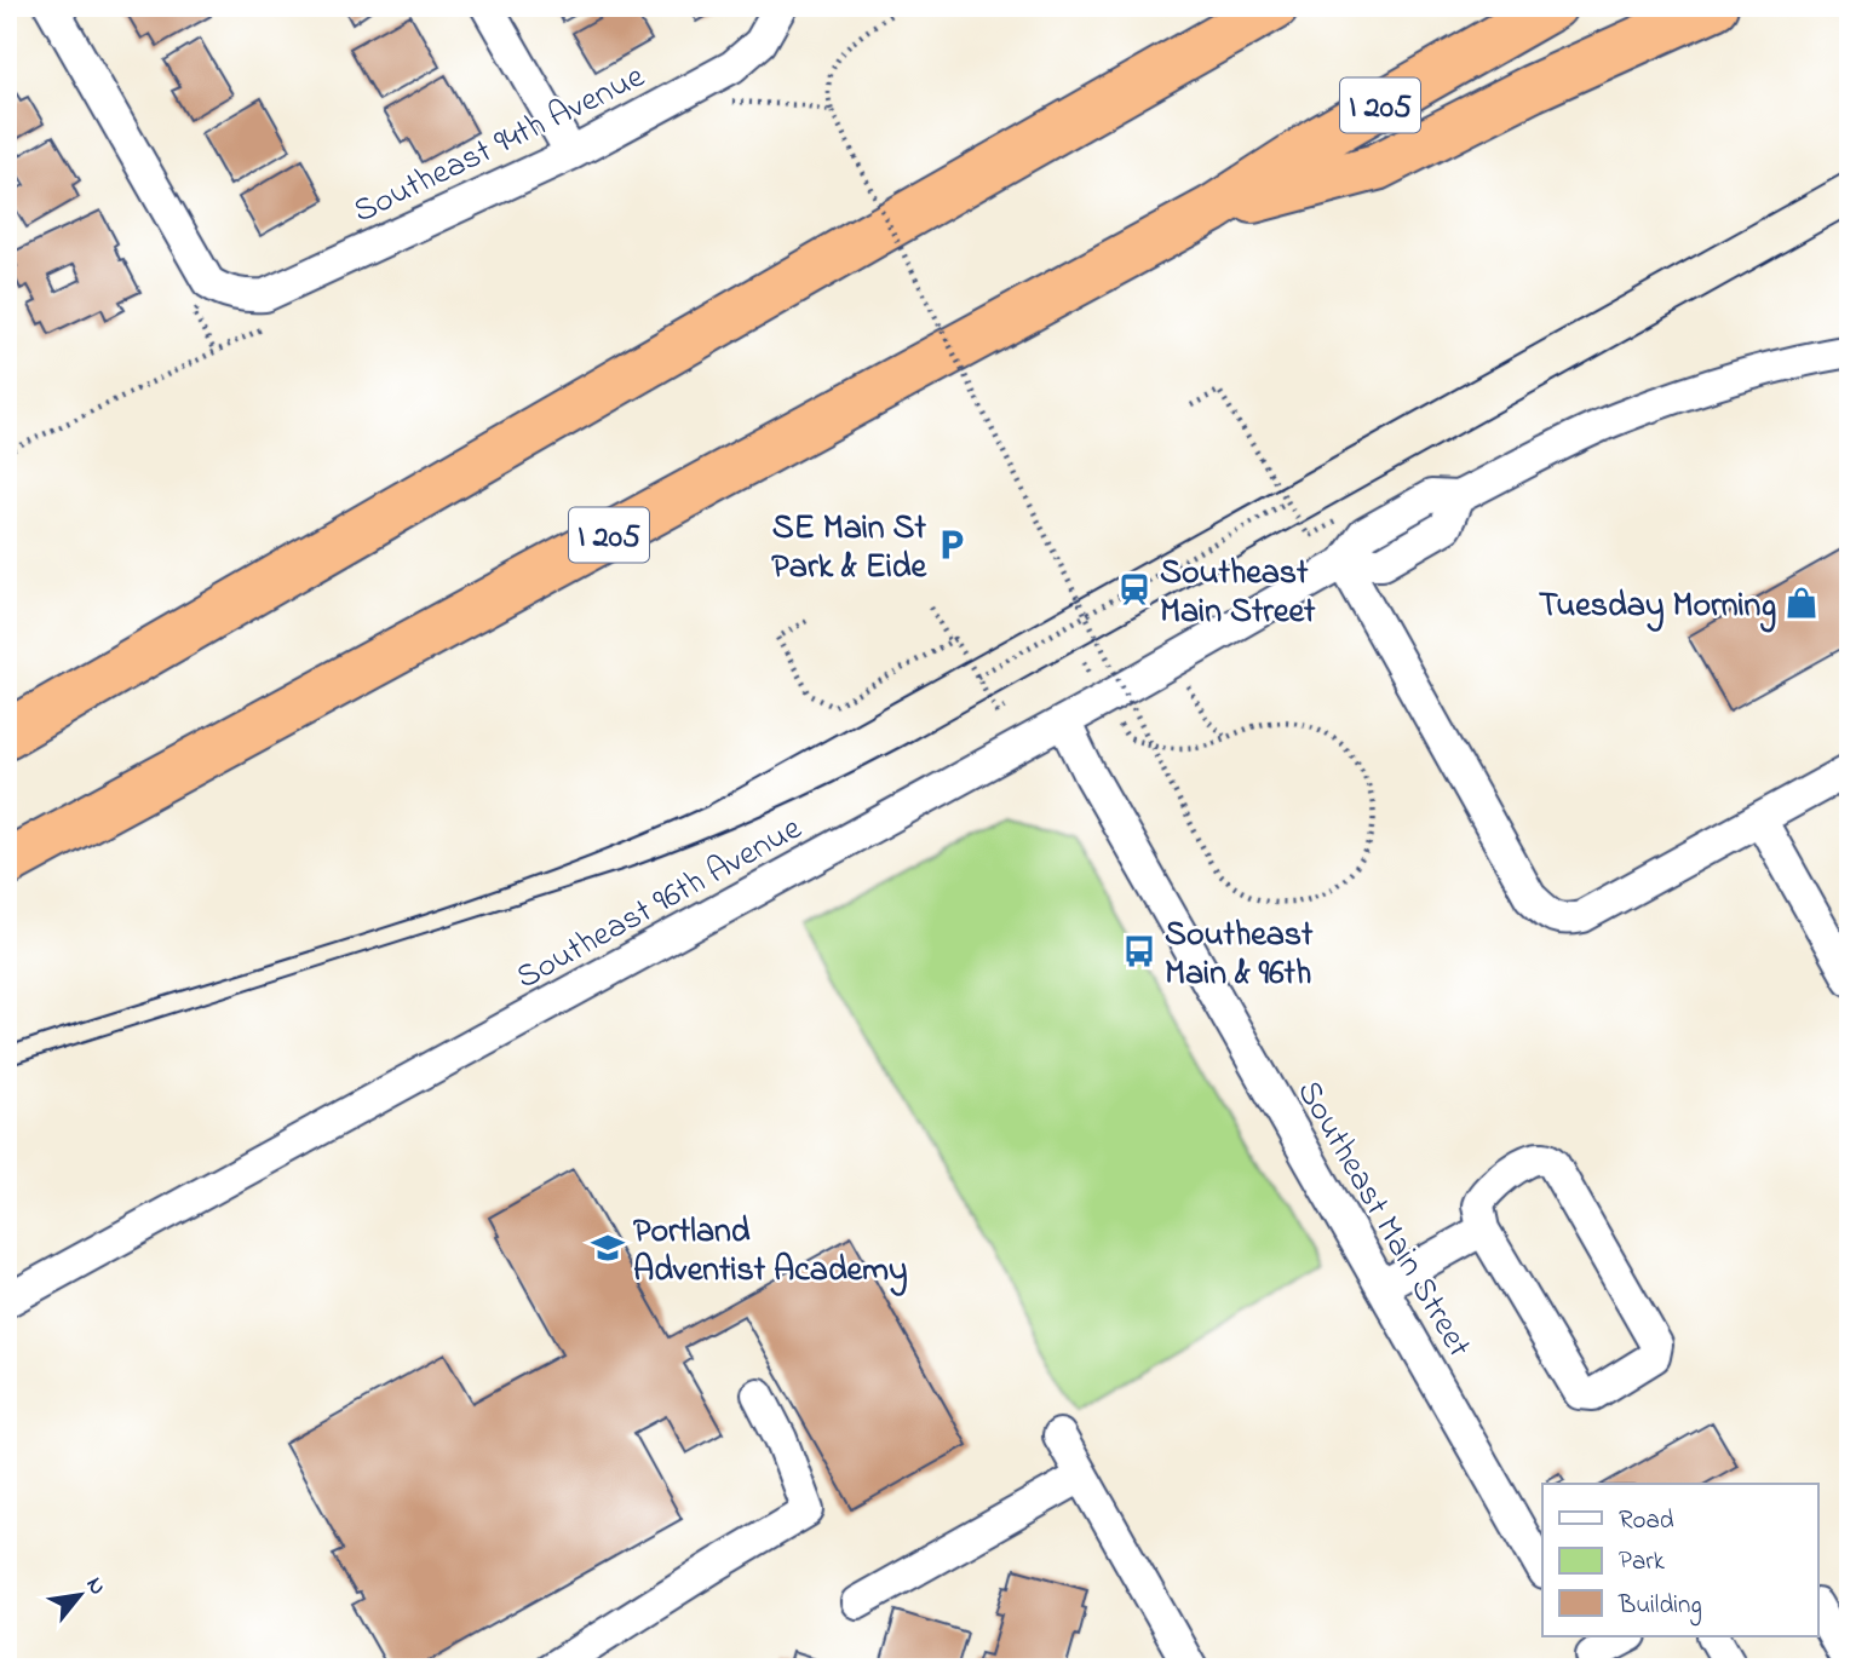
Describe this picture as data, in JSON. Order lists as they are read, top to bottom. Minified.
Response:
{"streets":{"highway":["I 205"],"street":["Southeast 94th Avenue","Southeast 96th Avenue","Southeast Main Street"]},"crossings":[["Southeast 96th Avenue","Southeast Main Street"]],"places":{"parking":["SE Main St Park & Eide"],"station":["Southeast Main Street"],"shop":["Tuesday Morning"],"bus stop":["Southeast Main & 96th"],"school or university":["Portland Adventist Academy"]},"legend":["Road","Park","Building"],"north":"top right"}
